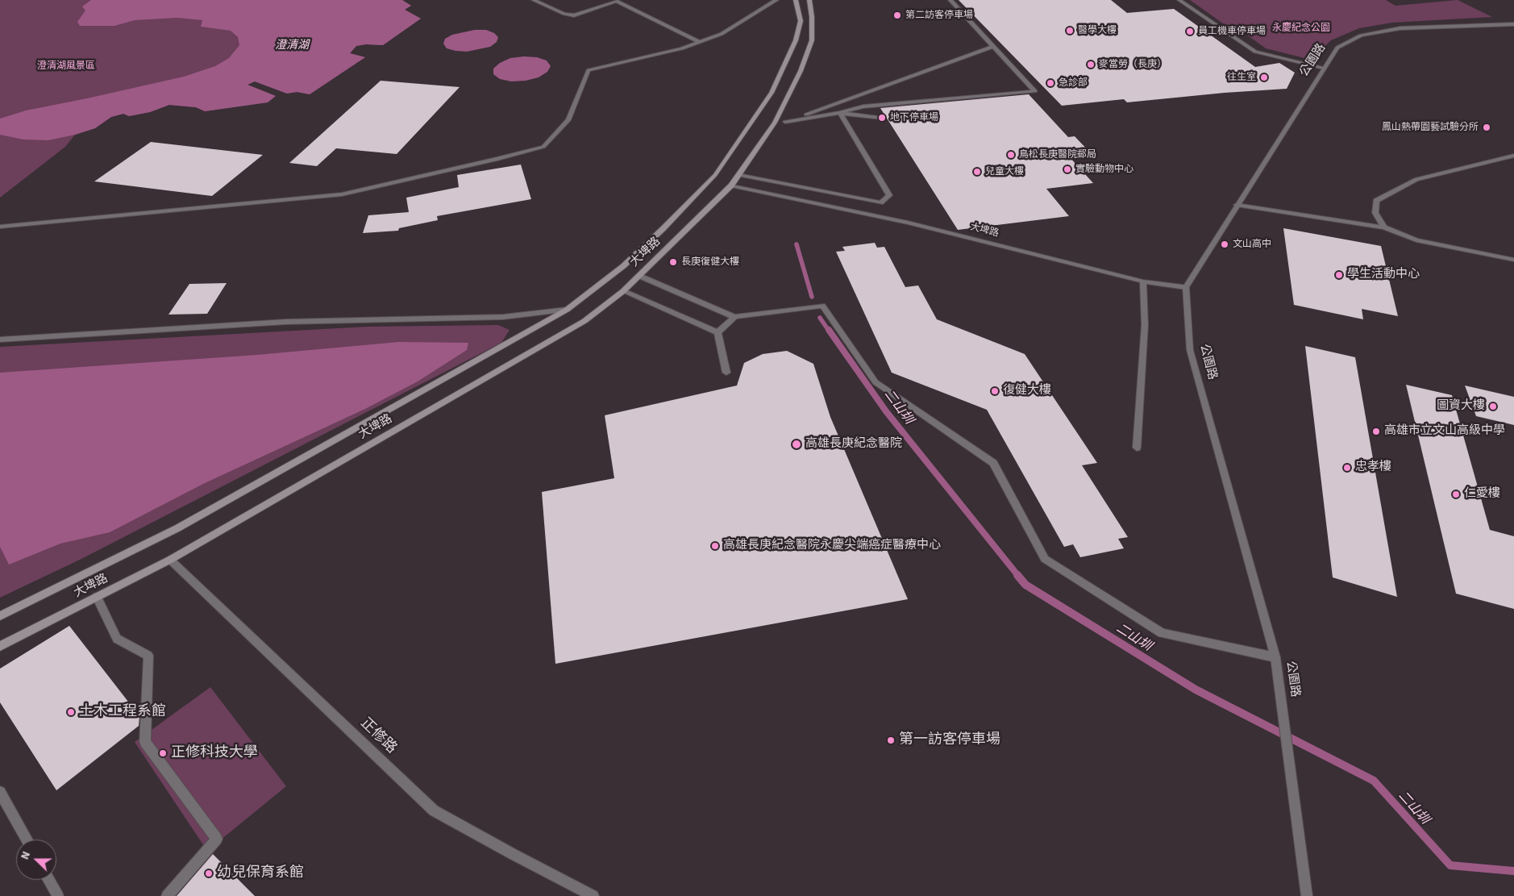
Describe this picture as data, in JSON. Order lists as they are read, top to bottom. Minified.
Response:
{"streets":{"main road":["大埤路"],"street":["公園路","正修路"]},"crossings":[["公園路","大埤路"],["大埤路","正修路"]],"water":["澄清湖","二山圳"],"parks":["永慶紀念公園","澄清湖風景區"],"places":["第二訪客停車場","醫學大樓","員工機車停車場","麥當勞（長庚）","往生室","急診部","地下停車場","鳳山熱帶園藝試驗分所","鳥松長庚醫院郵局","實驗動物中心","兒童大樓","文山高中","長庚復健大樓","學生活動中心","復健大樓","圖資大樓","高雄市立文山高級中學","高雄長庚紀念醫院","忠孝樓","仁愛樓","高雄長庚紀念醫院永慶尖端癌症醫療中心","土木工程系館","第一訪客停車場","正修科技大學","幼兒保育系館"],"north":"left"}
